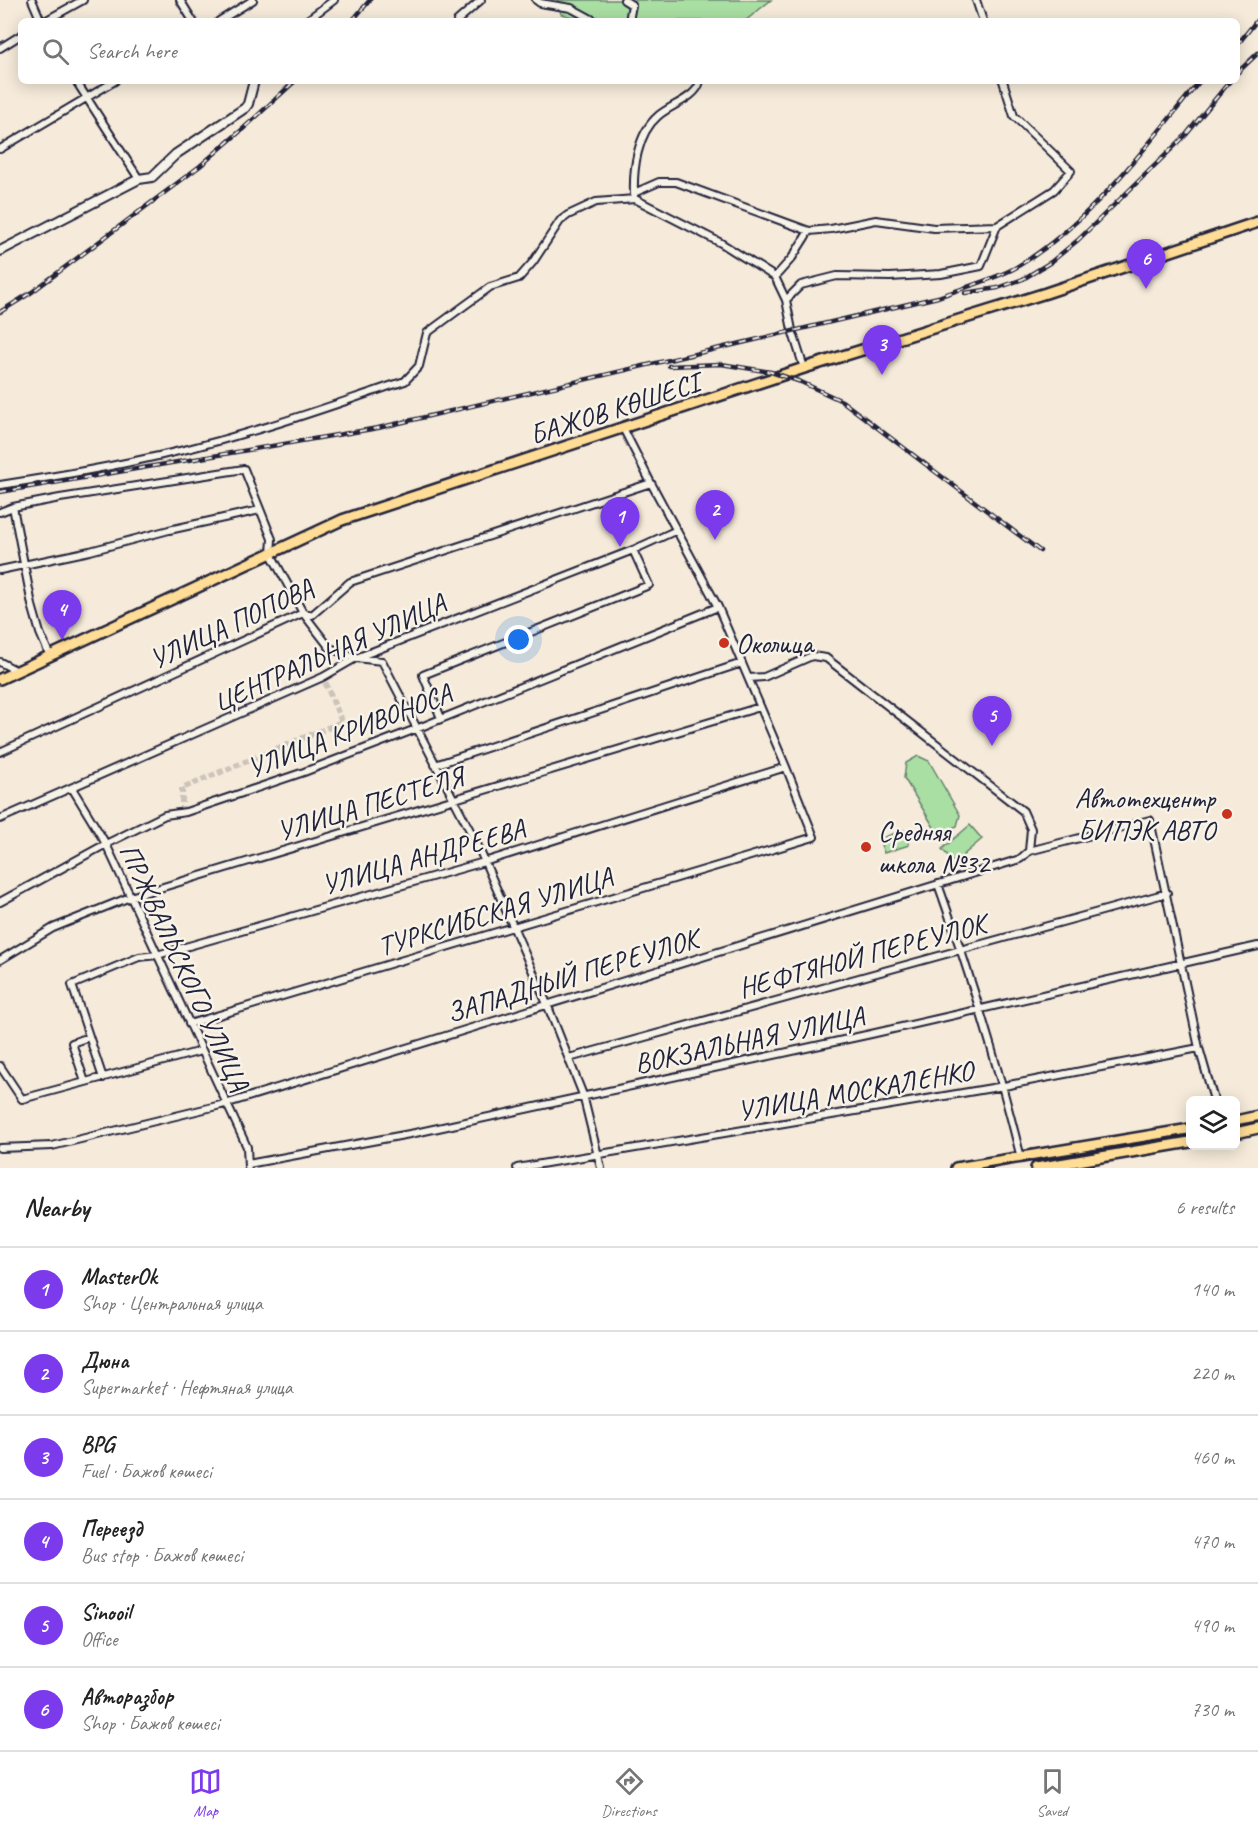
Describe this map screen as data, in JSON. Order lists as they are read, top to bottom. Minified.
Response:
{"streets":{"main road":["БАЖОВ КӨШЕСІ"],"street":["УЛИЦА ПОПОВА","ЦЕНТРАЛЬНАЯ УЛИЦА","УЛИЦА КРИВОНОСА","УЛИЦА ПЕСТЕЛЯ","УЛИЦА АНДРЕЕВА","ТУРКСИБСКАЯ УЛИЦА","НЕФТЯНОЙ ПЕРЕУЛОК","ПРЖВАЛЬСКОГО УЛИЦА","ЗАПАДНЫЙ ПЕРЕУЛОК","ВОКЗАЛЬНАЯ УЛИЦА","УЛИЦА МОСКАЛЕНКО"]},"crossings":[["ЦЕНТРАЛЬНАЯ УЛИЦА","ПРЖВАЛЬСКОГО УЛИЦА"],["УЛИЦА КРИВОНОСА","ПРЖВАЛЬСКОГО УЛИЦА"],["УЛИЦА ПЕСТЕЛЯ","ПРЖВАЛЬСКОГО УЛИЦА"],["УЛИЦА АНДРЕЕВА","ТУРКСИБСКАЯ УЛИЦА"],["УЛИЦА АНДРЕЕВА","ПРЖВАЛЬСКОГО УЛИЦА"],["ТУРКСИБСКАЯ УЛИЦА","ПРЖВАЛЬСКОГО УЛИЦА"],["НЕФТЯНОЙ ПЕРЕУЛОК","ЗАПАДНЫЙ ПЕРЕУЛОК"],["ПРЖВАЛЬСКОГО УЛИЦА","ЗАПАДНЫЙ ПЕРЕУЛОК"],["ПРЖВАЛЬСКОГО УЛИЦА","ВОКЗАЛЬНАЯ УЛИЦА"]],"places":["Околица","Автотехцентр БИПЭК АВТО","Средняя школа №32"],"page":{"search":"Search here","pins":["6","3","2","1","4","5"],"heading":["Nearby","6 results"],"list":[{"mark":"1","name":"MasterOk","note":"Shop · Центральная улица","value":"140 m"},{"mark":"2","name":"Дюна","note":"Supermarket · Нефтяная улица","value":"220 m"},{"mark":"3","name":"BPG","note":"Fuel · Бажов көшесі","value":"460 m"},{"mark":"4","name":"Переезд","note":"Bus stop · Бажов көшесі","value":"470 m"},{"mark":"5","name":"Sinooil","note":"Office","value":"490 m"},{"mark":"6","name":"Авторазбор","note":"Shop · Бажов көшесі","value":"730 m"}],"nav":["Map","Directions","Saved"]}}
